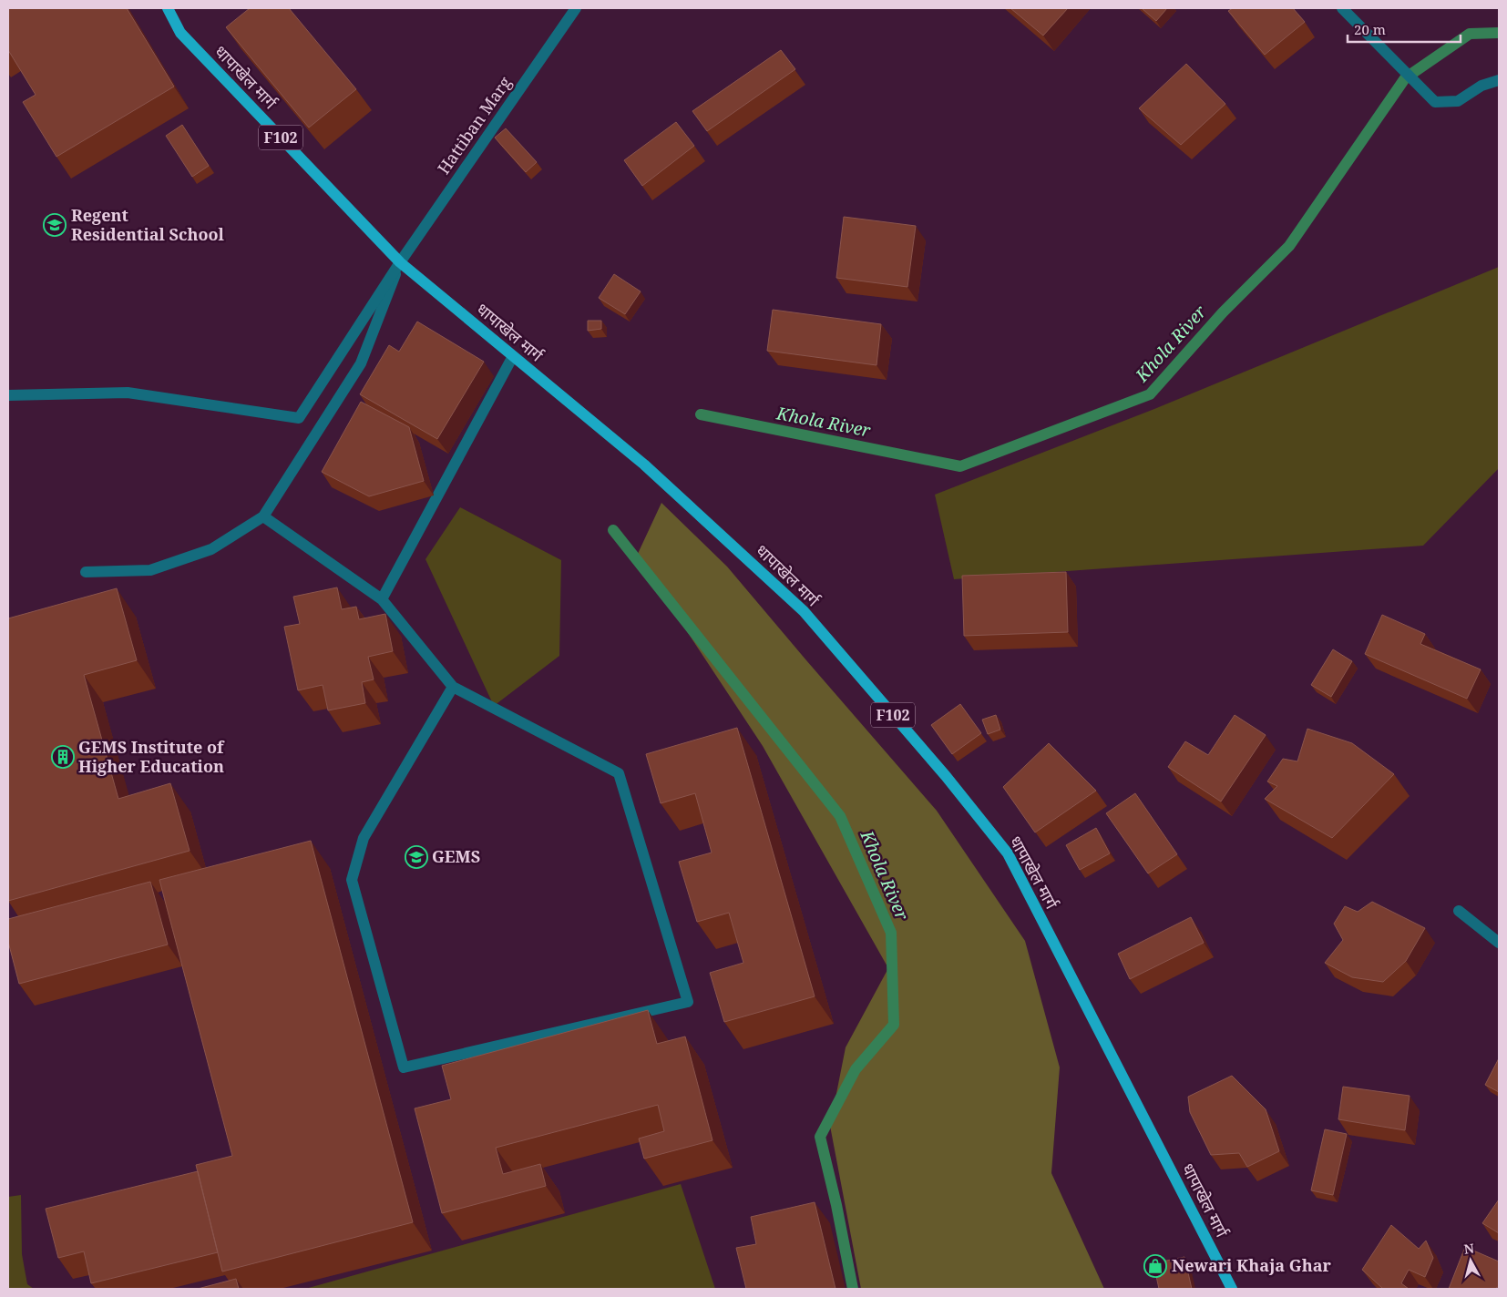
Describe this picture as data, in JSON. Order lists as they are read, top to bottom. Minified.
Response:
{"streets":{"main road":["धापाखेल मार्ग","F102"],"street":["Hattiban Marg"]},"crossings":[["धापाखेल मार्ग","Hattiban Marg"]],"water":["Khola River"],"places":{"school or university":["Regent Residential School","GEMS"],"building":["GEMS Institute of Higher Education"],"shop":["Newari Khaja Ghar"]},"scale_bar":"20 m","north":"top"}
